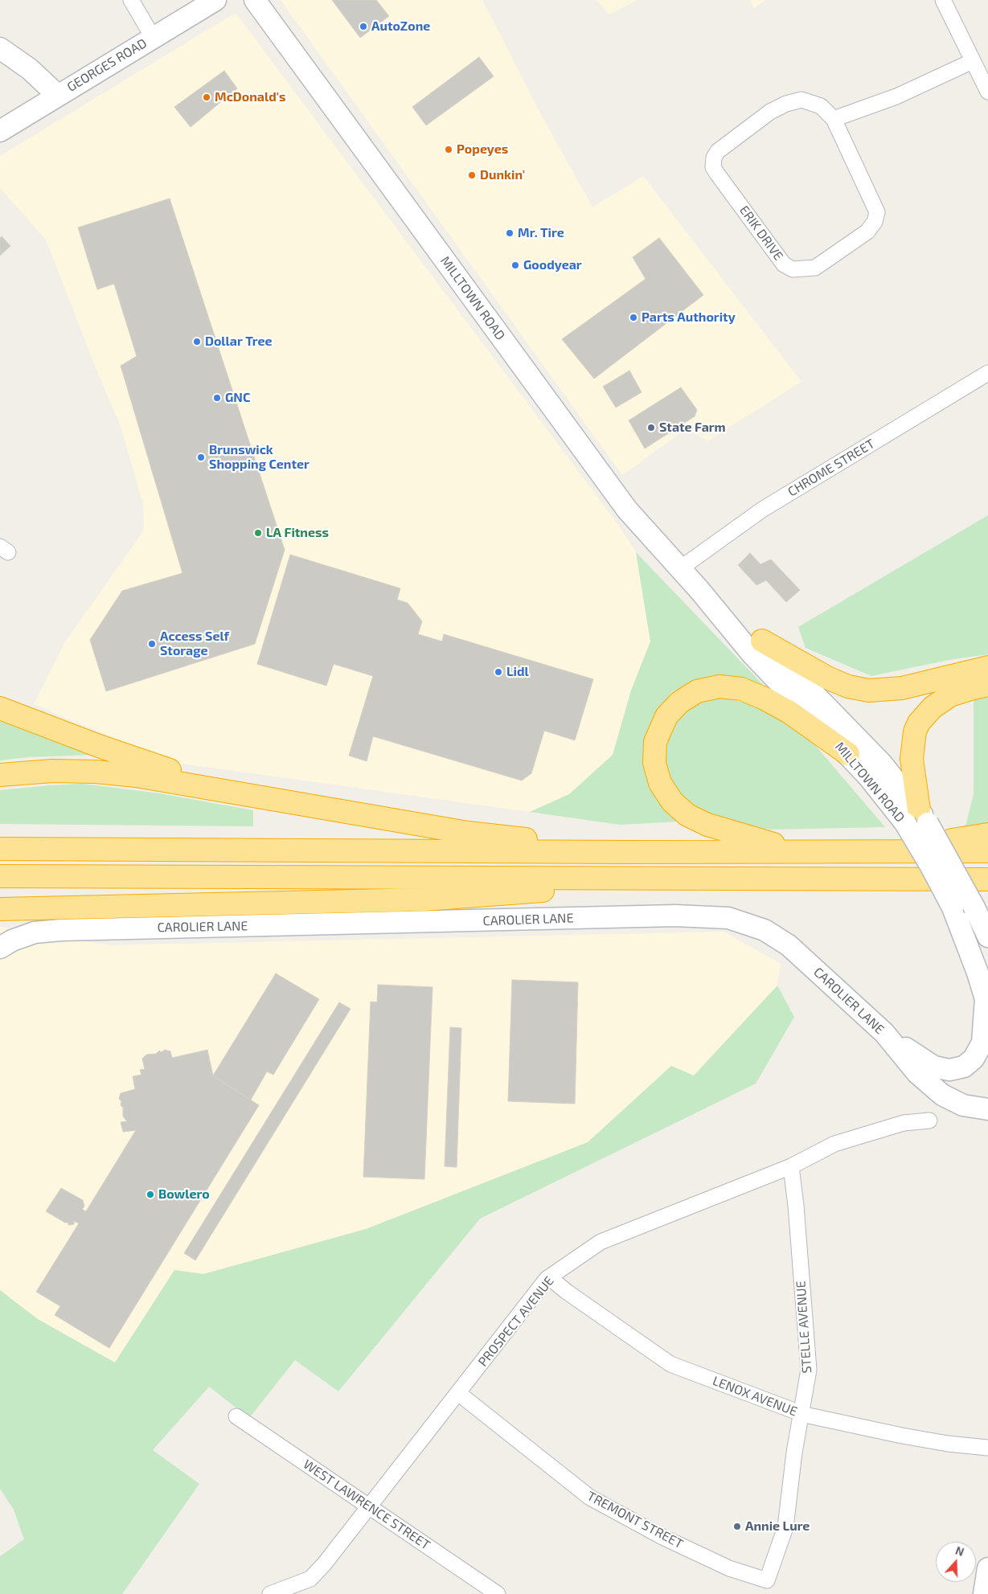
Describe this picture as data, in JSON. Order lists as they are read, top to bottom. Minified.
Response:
{"streets":{"street":["GEORGES ROAD","ERIK DRIVE","MILLTOWN ROAD","CHROME STREET","CAROLIER LANE","PROSPECT AVENUE","STELLE AVENUE","LENOX AVENUE","WEST LAWRENCE STREET","TREMONT STREET"]},"crossings":[["MILLTOWN ROAD","CHROME STREET"],["PROSPECT AVENUE","STELLE AVENUE"],["PROSPECT AVENUE","LENOX AVENUE"],["PROSPECT AVENUE","WEST LAWRENCE STREET"],["PROSPECT AVENUE","TREMONT STREET"],["STELLE AVENUE","LENOX AVENUE"],["STELLE AVENUE","TREMONT STREET"]],"places":["AutoZone","McDonald's","Popeyes","Dunkin'","Mr. Tire","Goodyear","Parts Authority","Dollar Tree","GNC","State Farm","Brunswick Shopping Center","LA Fitness","Access Self Storage","Lidl","Bowlero","Annie Lure"],"north":"top"}
